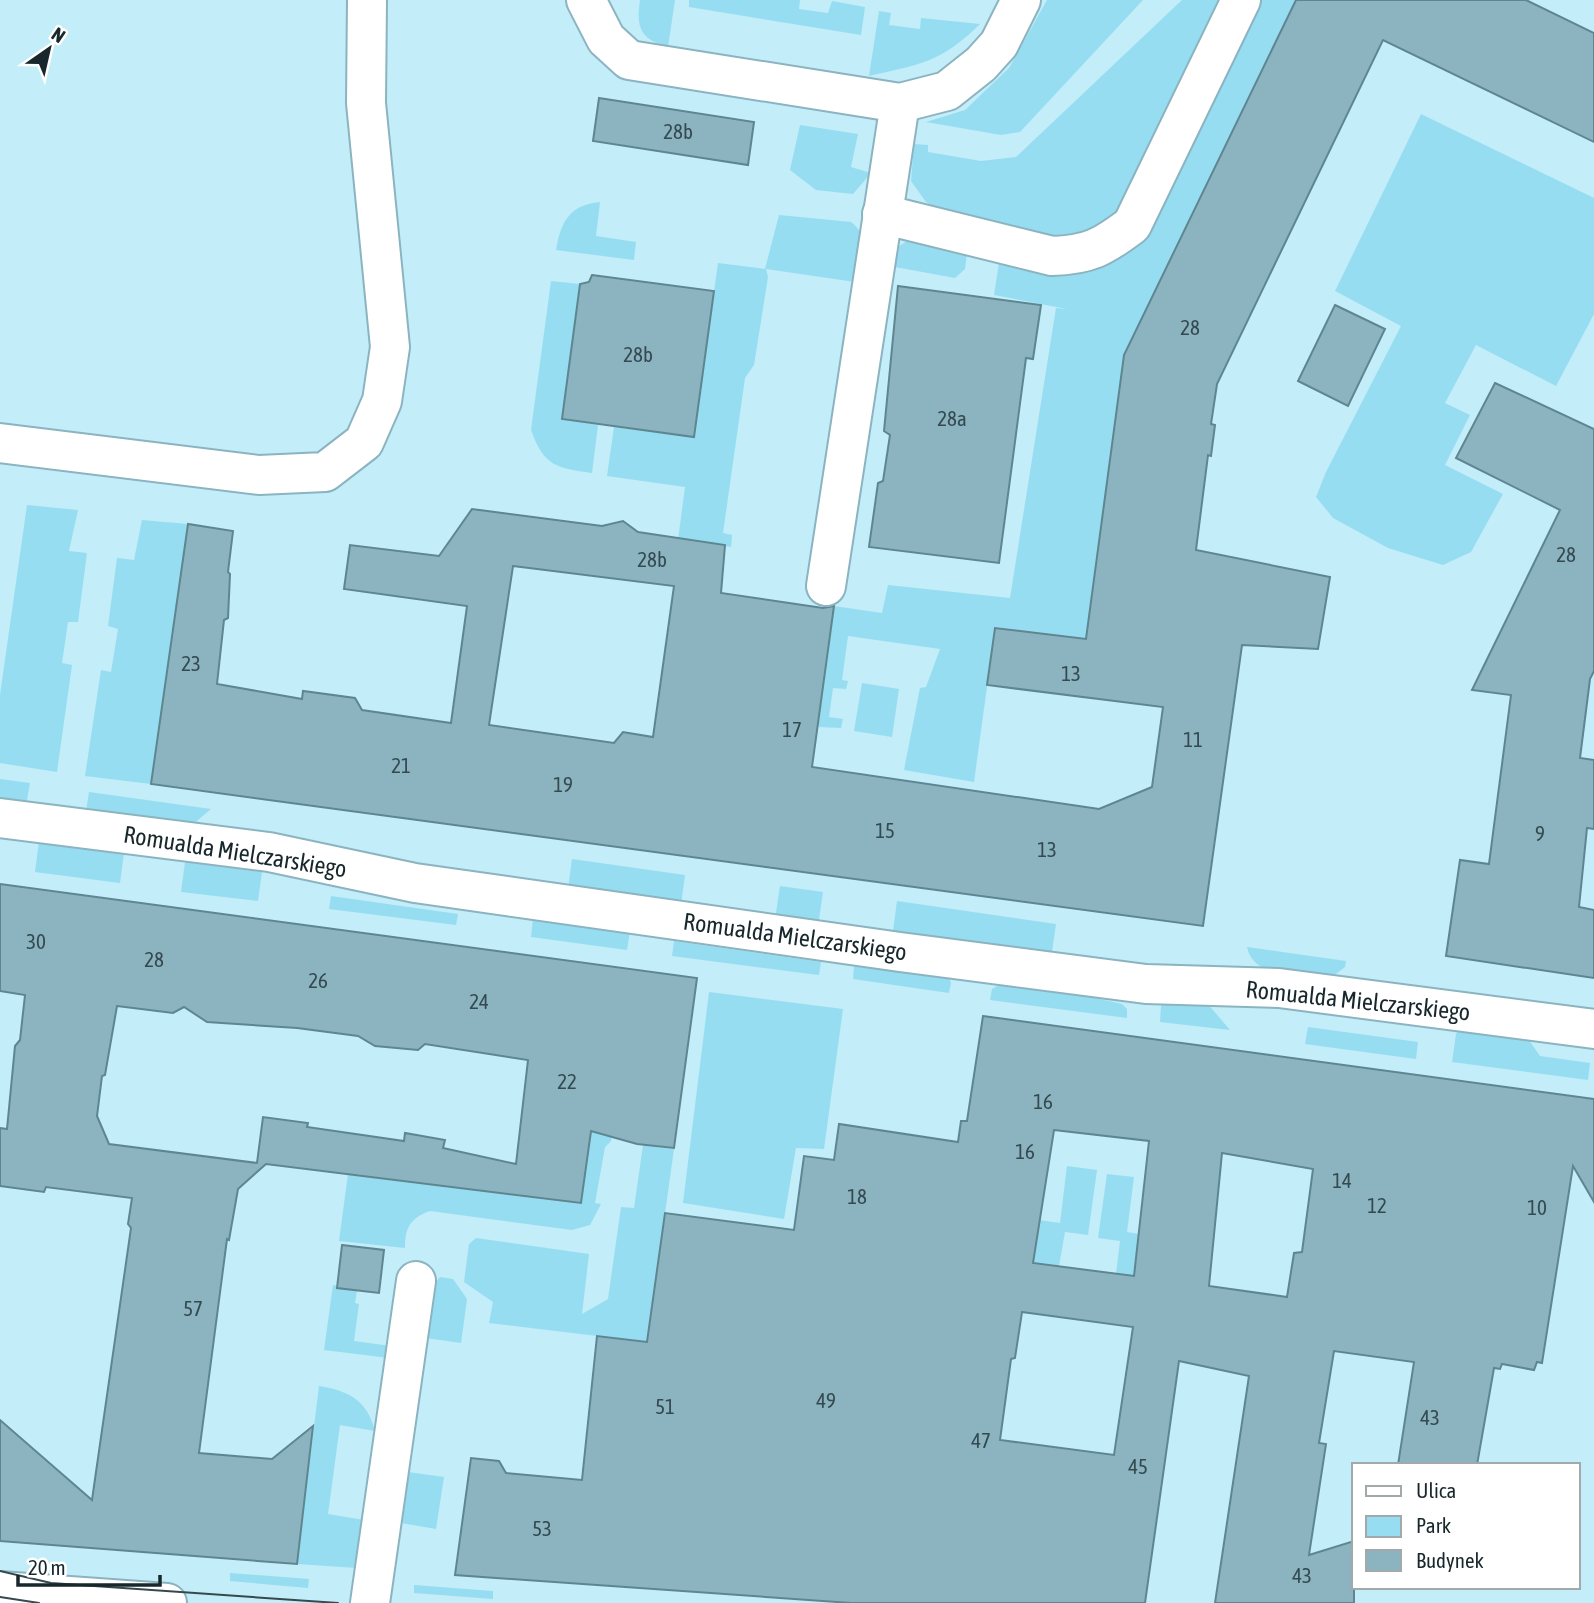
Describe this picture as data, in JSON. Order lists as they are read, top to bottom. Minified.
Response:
{"streets":{"street":["Romualda Mielczarskiego"]},"house_numbers":["28b","28","28b","28a","28","28b","23","13","17","11","21","19","15","9","13","30","28","26","24","22","16","16","14","18","12","10","57","49","51","43","47","45","53","43"],"legend":["Ulica","Park","Budynek"],"scale_bar":"20 m","north":"top right"}
